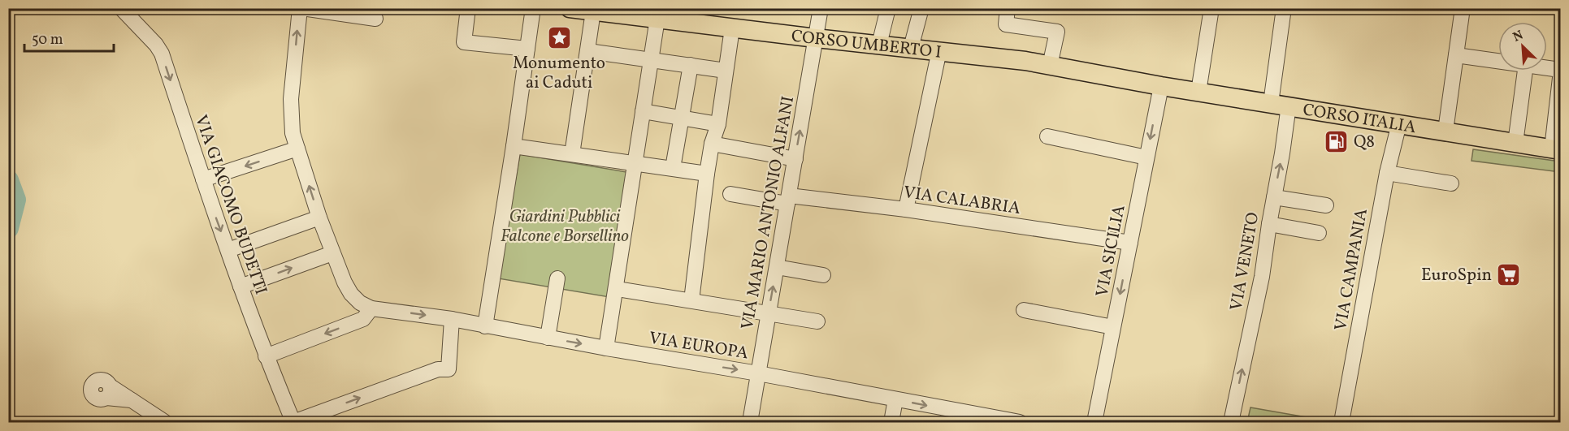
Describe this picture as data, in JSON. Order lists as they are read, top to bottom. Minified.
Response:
{"streets":{"main road":["CORSO UMBERTO I","CORSO ITALIA"],"street":["VIA CALABRIA","VIA GIACOMO BUDETTI","VIA MARIO ANTONIO ALFANI","VIA SICILIA","VIA VENETO","VIA CAMPANIA","VIA EUROPA"]},"crossings":[["CORSO UMBERTO I","CORSO ITALIA"],["CORSO UMBERTO I","VIA MARIO ANTONIO ALFANI"],["CORSO UMBERTO I","VIA SICILIA"],["CORSO ITALIA","VIA SICILIA"],["CORSO ITALIA","VIA VENETO"],["CORSO ITALIA","VIA CAMPANIA"],["VIA CALABRIA","VIA MARIO ANTONIO ALFANI"],["VIA CALABRIA","VIA SICILIA"],["VIA MARIO ANTONIO ALFANI","VIA EUROPA"]],"one_way":["VIA GIACOMO BUDETTI","VIA SICILIA","VIA VENETO"],"parks":["Giardini Pubblici Falcone e Borsellino"],"places":{"place":["Monumento ai Caduti"],"fuel station":["Q8"],"supermarket":["EuroSpin"]},"scale_bar":"50 m","north":"top left"}
